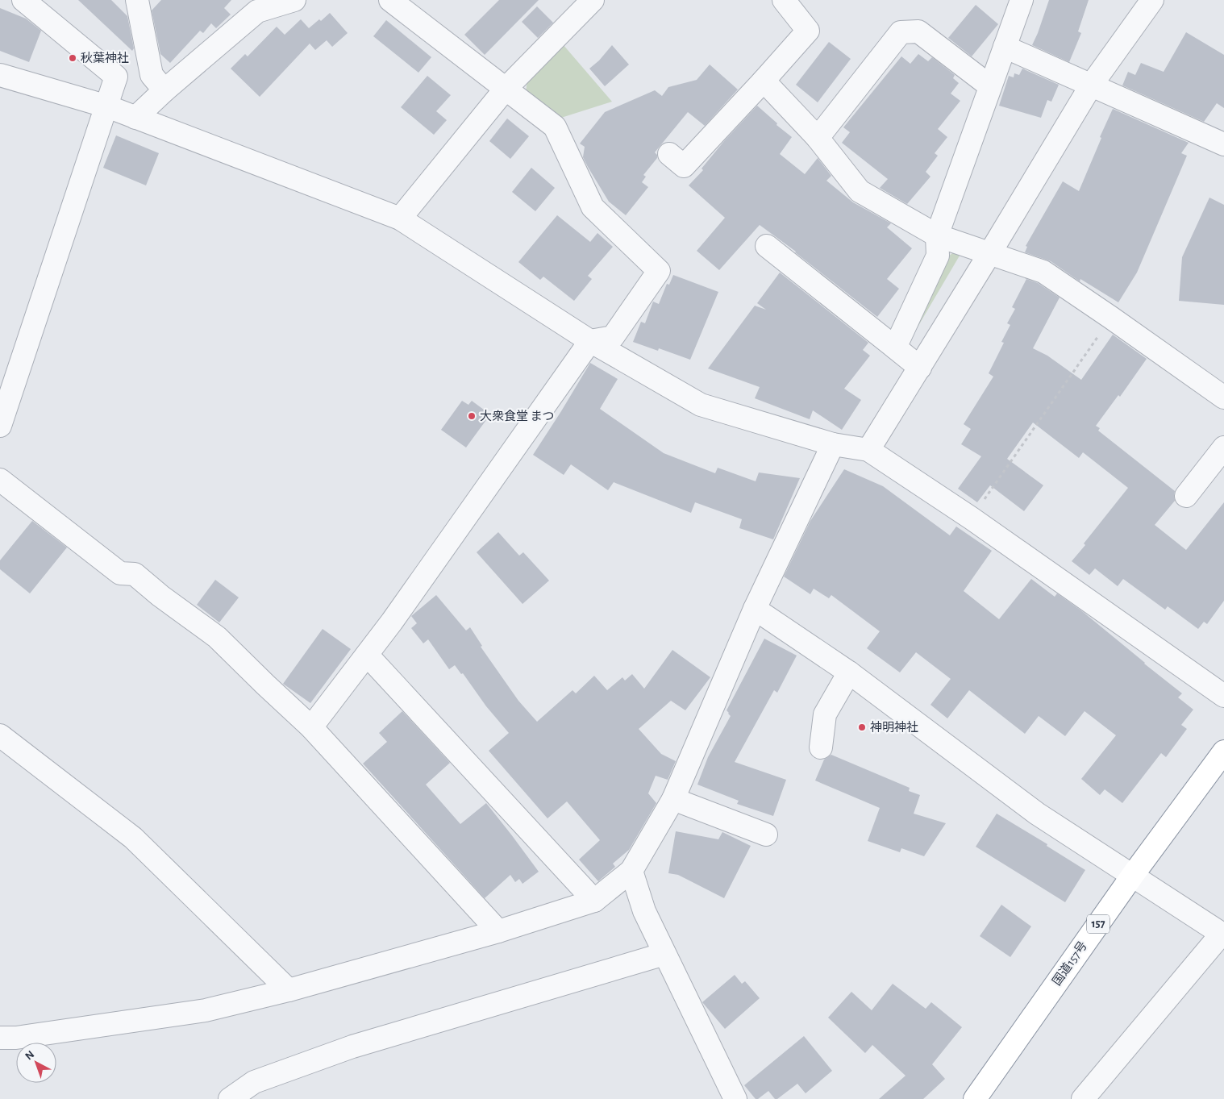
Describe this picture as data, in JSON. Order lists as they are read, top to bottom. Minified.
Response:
{"streets":{"highway":["157","国道157号"]},"places":["秋葉神社","大衆食堂 まつ","神明神社"],"north":"top left"}
